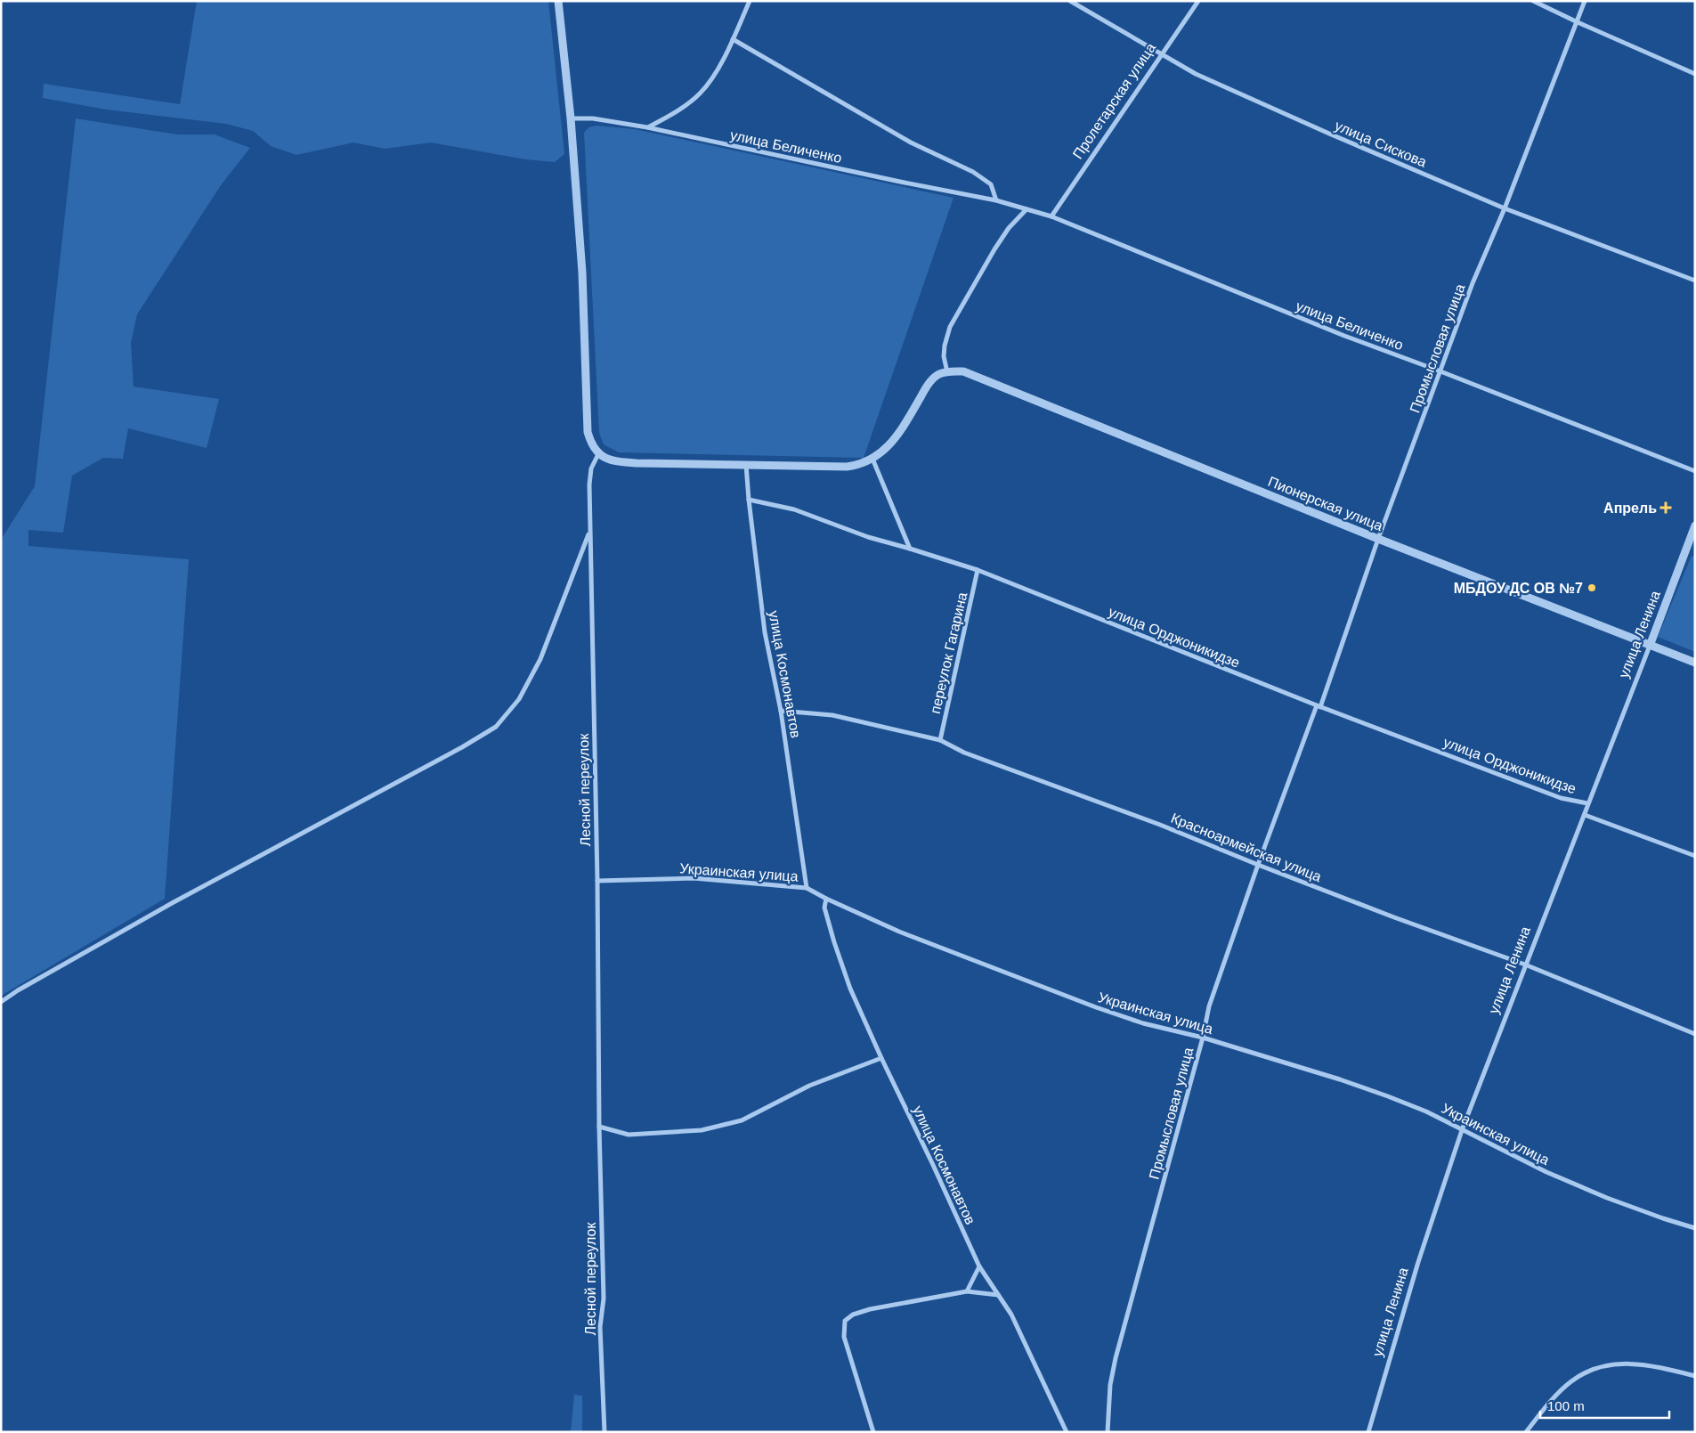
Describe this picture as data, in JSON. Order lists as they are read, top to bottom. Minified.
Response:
{"streets":{"street":["Пролетарская улица","улица Сискова","улица Беличенко","Промысловая улица","Пионерская улица","улица Ленина","улица Орджоникидзе","переулок Гагарина","улица Космонавтов","Лесной переулок","Красноармейская улица","Украинская улица"]},"crossings":[["Пролетарская улица","улица Сискова"],["Пролетарская улица","улица Беличенко"],["улица Сискова","Промысловая улица"],["улица Беличенко","Промысловая улица"],["Промысловая улица","Пионерская улица"],["Промысловая улица","улица Орджоникидзе"],["Промысловая улица","Красноармейская улица"],["Промысловая улица","Украинская улица"],["Пионерская улица","улица Ленина"],["улица Ленина","улица Орджоникидзе"],["улица Ленина","Красноармейская улица"],["улица Ленина","Украинская улица"],["улица Орджоникидзе","переулок Гагарина"],["улица Орджоникидзе","улица Космонавтов"],["переулок Гагарина","Красноармейская улица"],["улица Космонавтов","Красноармейская улица"],["улица Космонавтов","Украинская улица"],["Лесной переулок","Украинская улица"]],"places":{"health":["Апрель"],"other":["МБДОУ ДС ОВ №7"]},"scale_bar":"100 m"}
